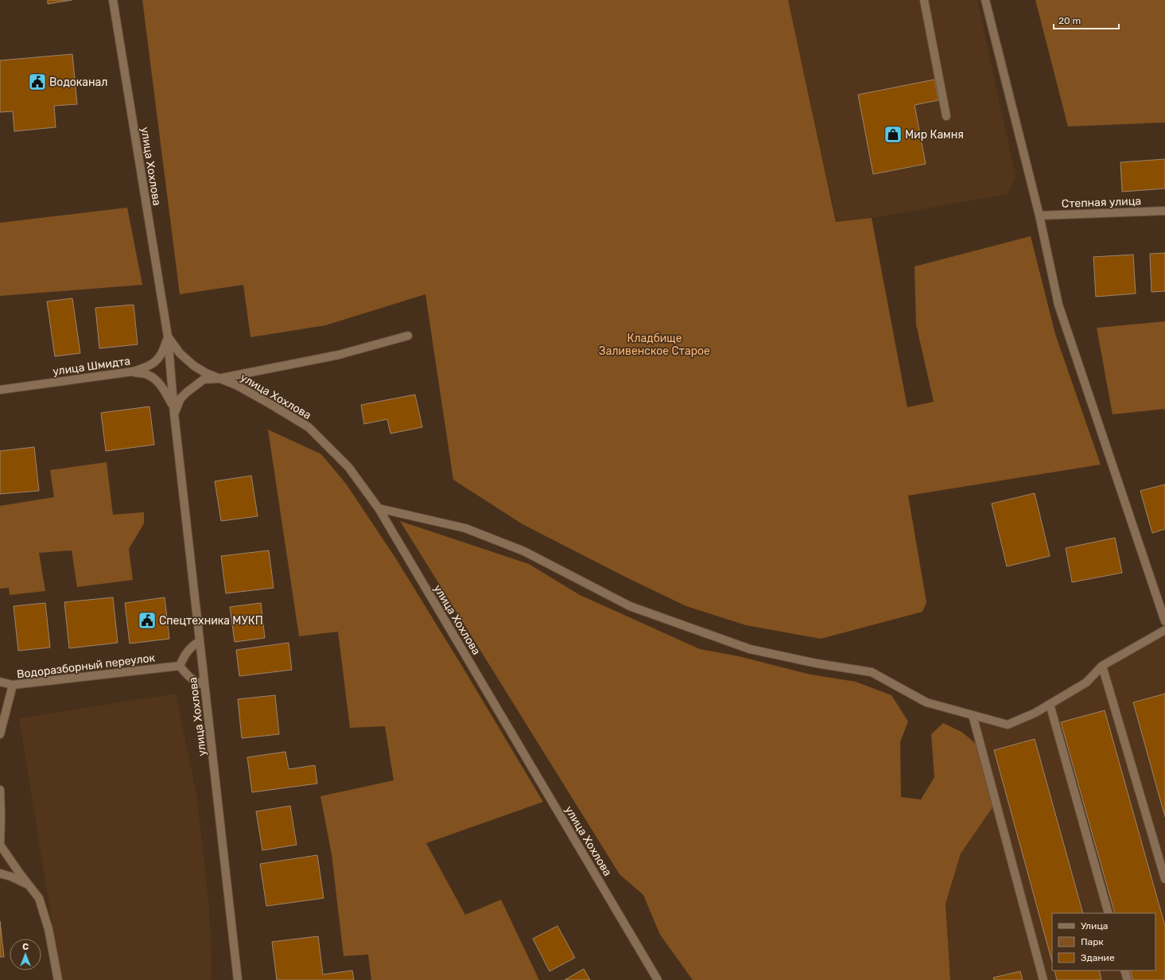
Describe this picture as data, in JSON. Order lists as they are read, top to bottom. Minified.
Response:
{"streets":{"street":["улица Хохлова","Степная улица","улица Шмидта","Водоразборный переулок"]},"crossings":[["улица Хохлова","улица Шмидта"]],"parks":["Кладбище Заливенское Старое"],"places":{"public building":["Водоканал","Спецтехника МУКП"],"shop":["Мир Камня"]},"legend":["Улица","Парк","Здание"],"scale_bar":"20 m","north":"top"}
